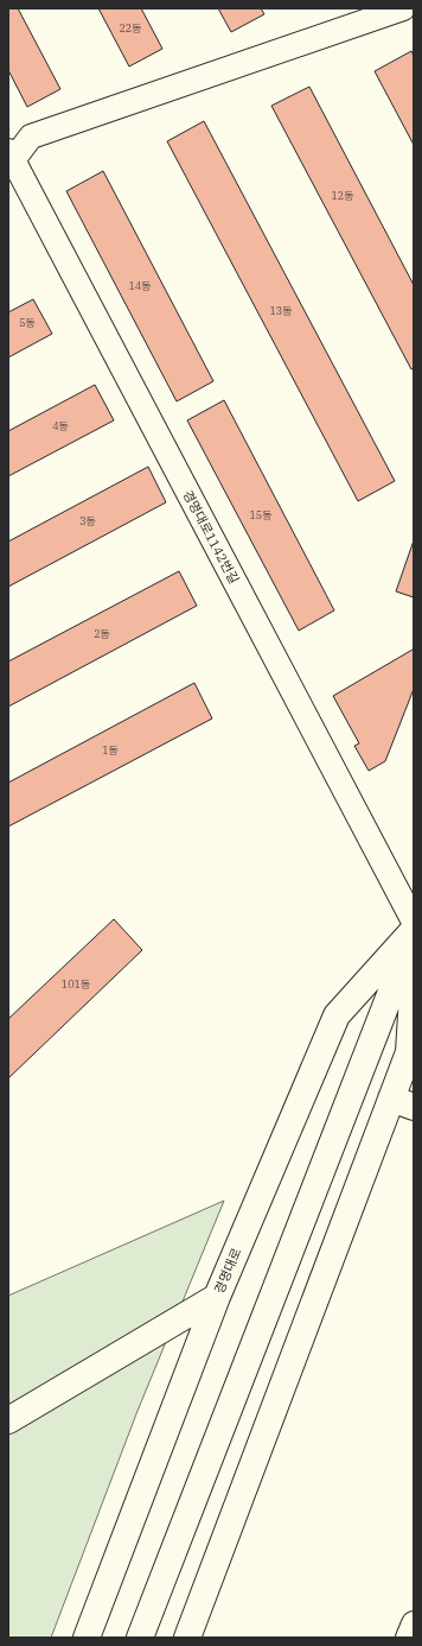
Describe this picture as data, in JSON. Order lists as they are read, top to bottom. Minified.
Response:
{"streets":{"street":["경명대로1142번길","경명대로"]},"house_numbers":["22동","12동","14동","13동","5동","4동","15동","3동","2동","1동","101동"]}
